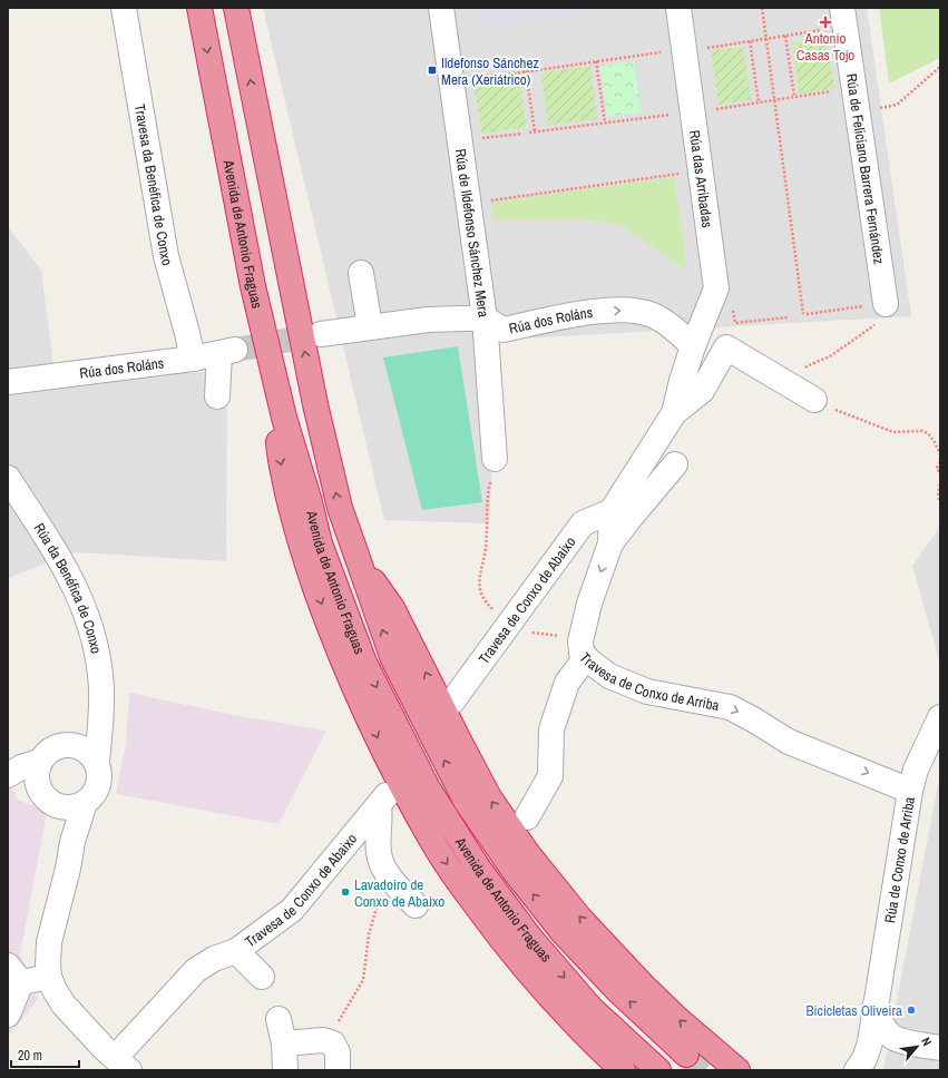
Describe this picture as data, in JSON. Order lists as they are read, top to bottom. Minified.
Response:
{"streets":{"highway":["Avenida de Antonio Fraguas"],"street":["Rúa de Feliciano Barrera Fernández","Rúa das Arribadas","Travesa da Benéfica de Conxo","Rúa de Ildefonso Sánchez Mera","Rúa dos Roláns","Rúa da Benéfica de Conxo","Travesa de Conxo de Abaixo","Travesa de Conxo de Arriba","Rúa de Conxo de Arriba"]},"crossings":[["Rúa das Arribadas","Rúa dos Roláns"],["Travesa da Benéfica de Conxo","Rúa dos Roláns"],["Rúa de Ildefonso Sánchez Mera","Rúa dos Roláns"],["Rúa da Benéfica de Conxo","Travesa de Conxo de Abaixo"],["Travesa de Conxo de Abaixo","Travesa de Conxo de Arriba"],["Travesa de Conxo de Arriba","Rúa de Conxo de Arriba"]],"one_way":["Rúa dos Roláns","Travesa de Conxo de Arriba"],"places":{"health":["Antonio Casas Tojo"],"transit":["Ildefonso Sánchez Mera (Xeriátrico)"],"other":["Lavadoiro de Conxo de Abaixo","Bicicletas Oliveira"]},"scale_bar":"20 m","north":"top right"}
